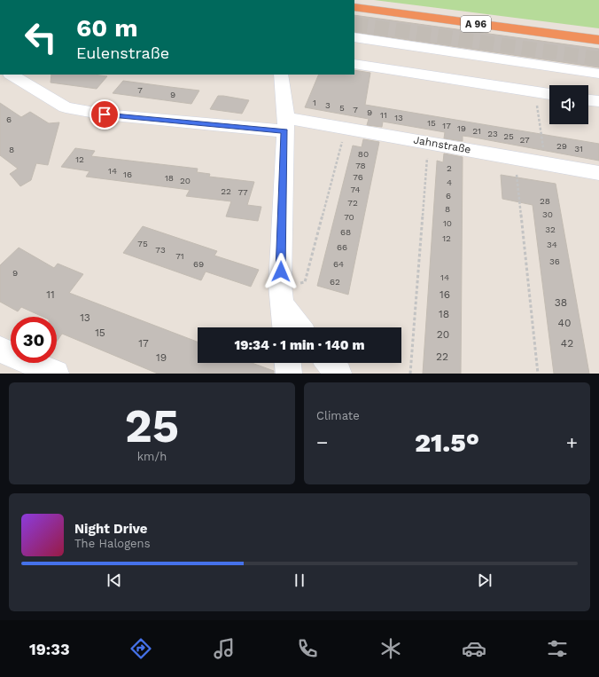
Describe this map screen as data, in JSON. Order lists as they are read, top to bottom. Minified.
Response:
{"streets":{"highway":["A 96"],"street":["Jahnstraße"]},"house_numbers":["7","9","1","3","5","7","9","11","13","6","15","17","19","21","23","25","27","29","31","8","80","12","78","2","14","16","76","18","20","4","74","22","77","6","28","72","8","30","70","10","32","68","12","75","34","66","73","71","36","69","64","9","14","62","11","16","38","18","13","40","15","20","17","42","22","19"],"page":{"turn":["60 m","Eulenstraße"],"limit":"30","trip":"19:34 · 1 min · 140 m","tile":[["25","km/h"],"Climate"],"heat":["−","21.5°","+"],"song":["Night Drive","The Halogens"],"tabs":"19:33"}}
